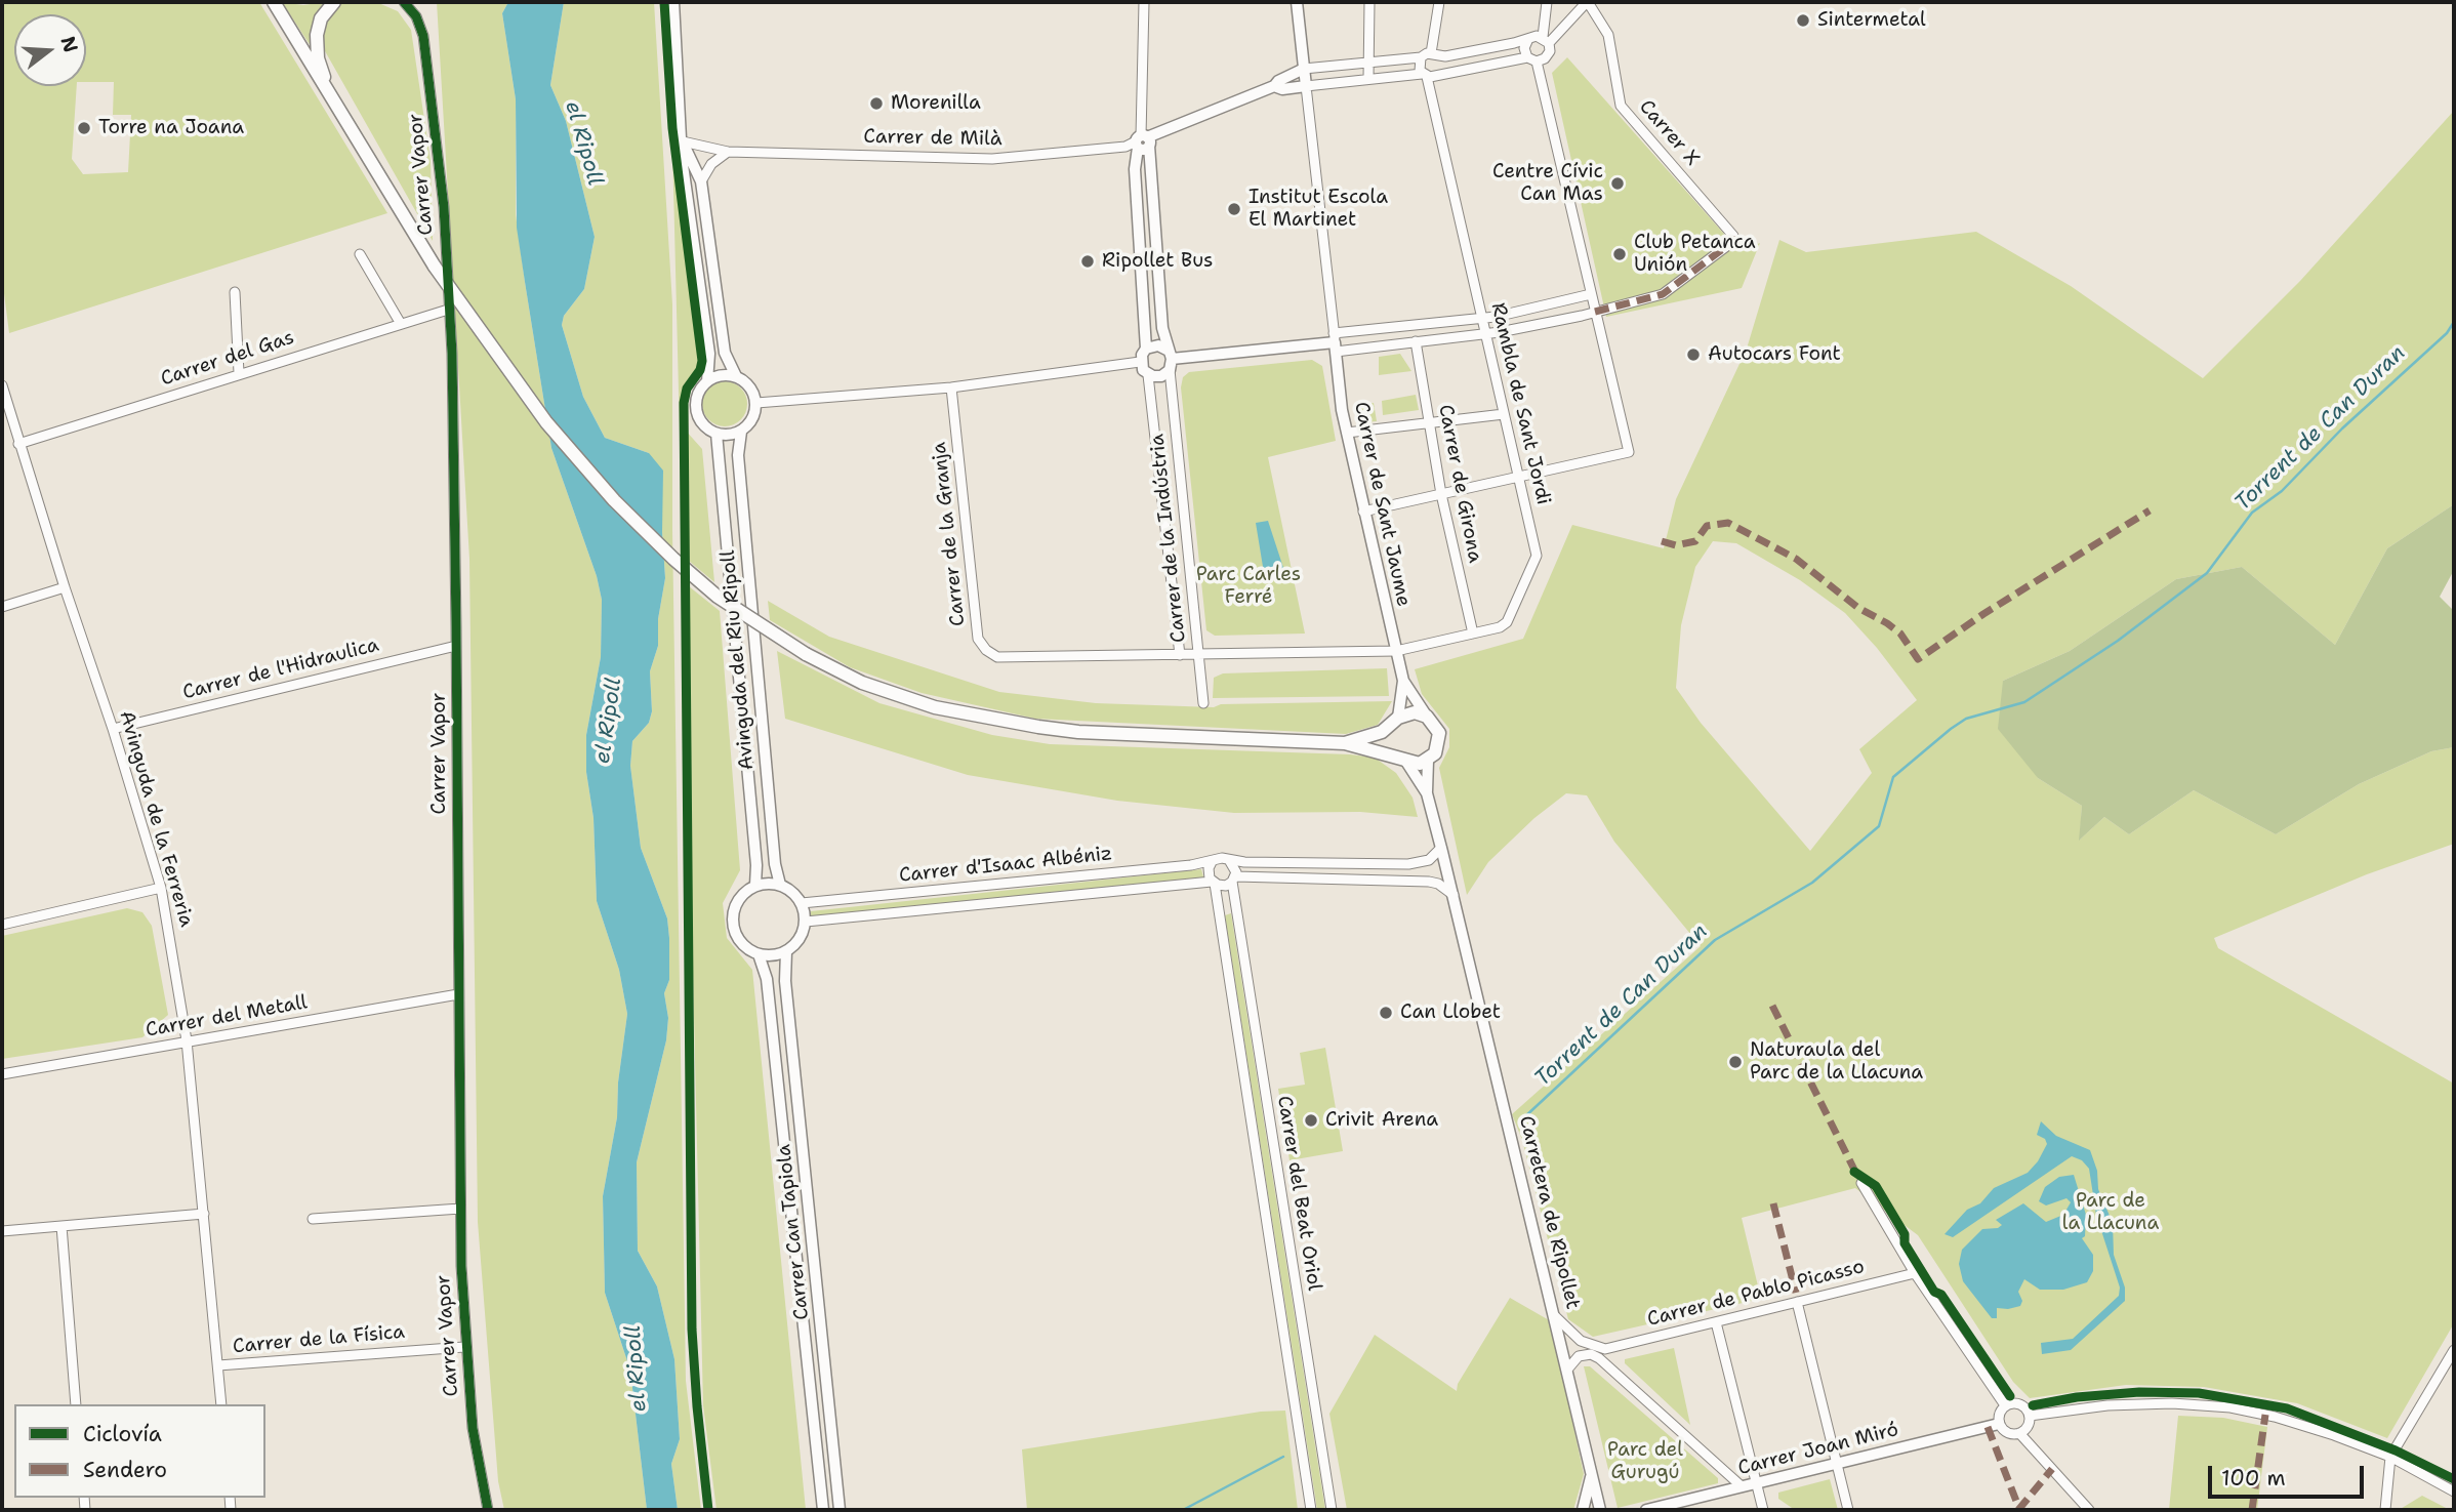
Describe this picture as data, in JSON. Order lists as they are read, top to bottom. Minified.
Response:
{"streets":{"street":["Carrer X","Carrer de Milà","Carrer Vapor","Carrer del Gas","Rambla de Sant Jordi","Carrer de Girona","Carrer de Sant Jaume","Carrer de la Granja","Carrer de la Indústria","Avinguda del Riu Ripoll","Carrer de l'Hidraulica","Avinguda de la Ferreria","Carrer d'Isaac Albéniz","Carrer del Metall","Carrer del Beat Oriol","Carretera de Ripollet","Carrer Can Tapiola","Carrer de Pablo Picasso","Carrer de la Física","Carrer Joan Miró"]},"crossings":[["Carrer de Milà","Carrer de Sant Jaume"],["Carrer de Milà","Carrer de la Indústria"],["Carrer Vapor","Carrer del Gas"],["Carrer Vapor","Carrer de l'Hidraulica"],["Carrer Vapor","Carrer del Metall"],["Carrer Vapor","Carrer de la Física"],["Carrer del Gas","Avinguda de la Ferreria"],["Rambla de Sant Jordi","Carrer de Girona"],["Rambla de Sant Jordi","Carrer de Sant Jaume"],["Rambla de Sant Jordi","Carrer de la Granja"],["Carrer de Sant Jaume","Carrer de la Granja"],["Carrer de Sant Jaume","Carretera de Ripollet"],["Carrer de la Granja","Carrer de la Indústria"],["Avinguda del Riu Ripoll","Carrer d'Isaac Albéniz"],["Avinguda del Riu Ripoll","Carrer Can Tapiola"],["Carrer de l'Hidraulica","Avinguda de la Ferreria"],["Avinguda de la Ferreria","Carrer del Metall"],["Avinguda de la Ferreria","Carrer de la Física"],["Carrer d'Isaac Albéniz","Carrer del Beat Oriol"],["Carrer d'Isaac Albéniz","Carretera de Ripollet"],["Carrer d'Isaac Albéniz","Carrer Can Tapiola"]],"water":["el Ripoll","Torrent de Can Duran"],"parks":["Parc Carles Ferré","Parc de la Llacuna","Parc del Gurugú"],"places":["Sintermetal","Morenilla","Torre na Joana","Centre Cívic Can Mas","Institut Escola El Martinet","Club Petanca Unión","Ripollet Bus","Autocars Font","Can Llobet","Naturaula del Parc de la Llacuna","Crivit Arena"],"legend":["Ciclovía","Sendero"],"scale_bar":"100 m","north":"right"}
